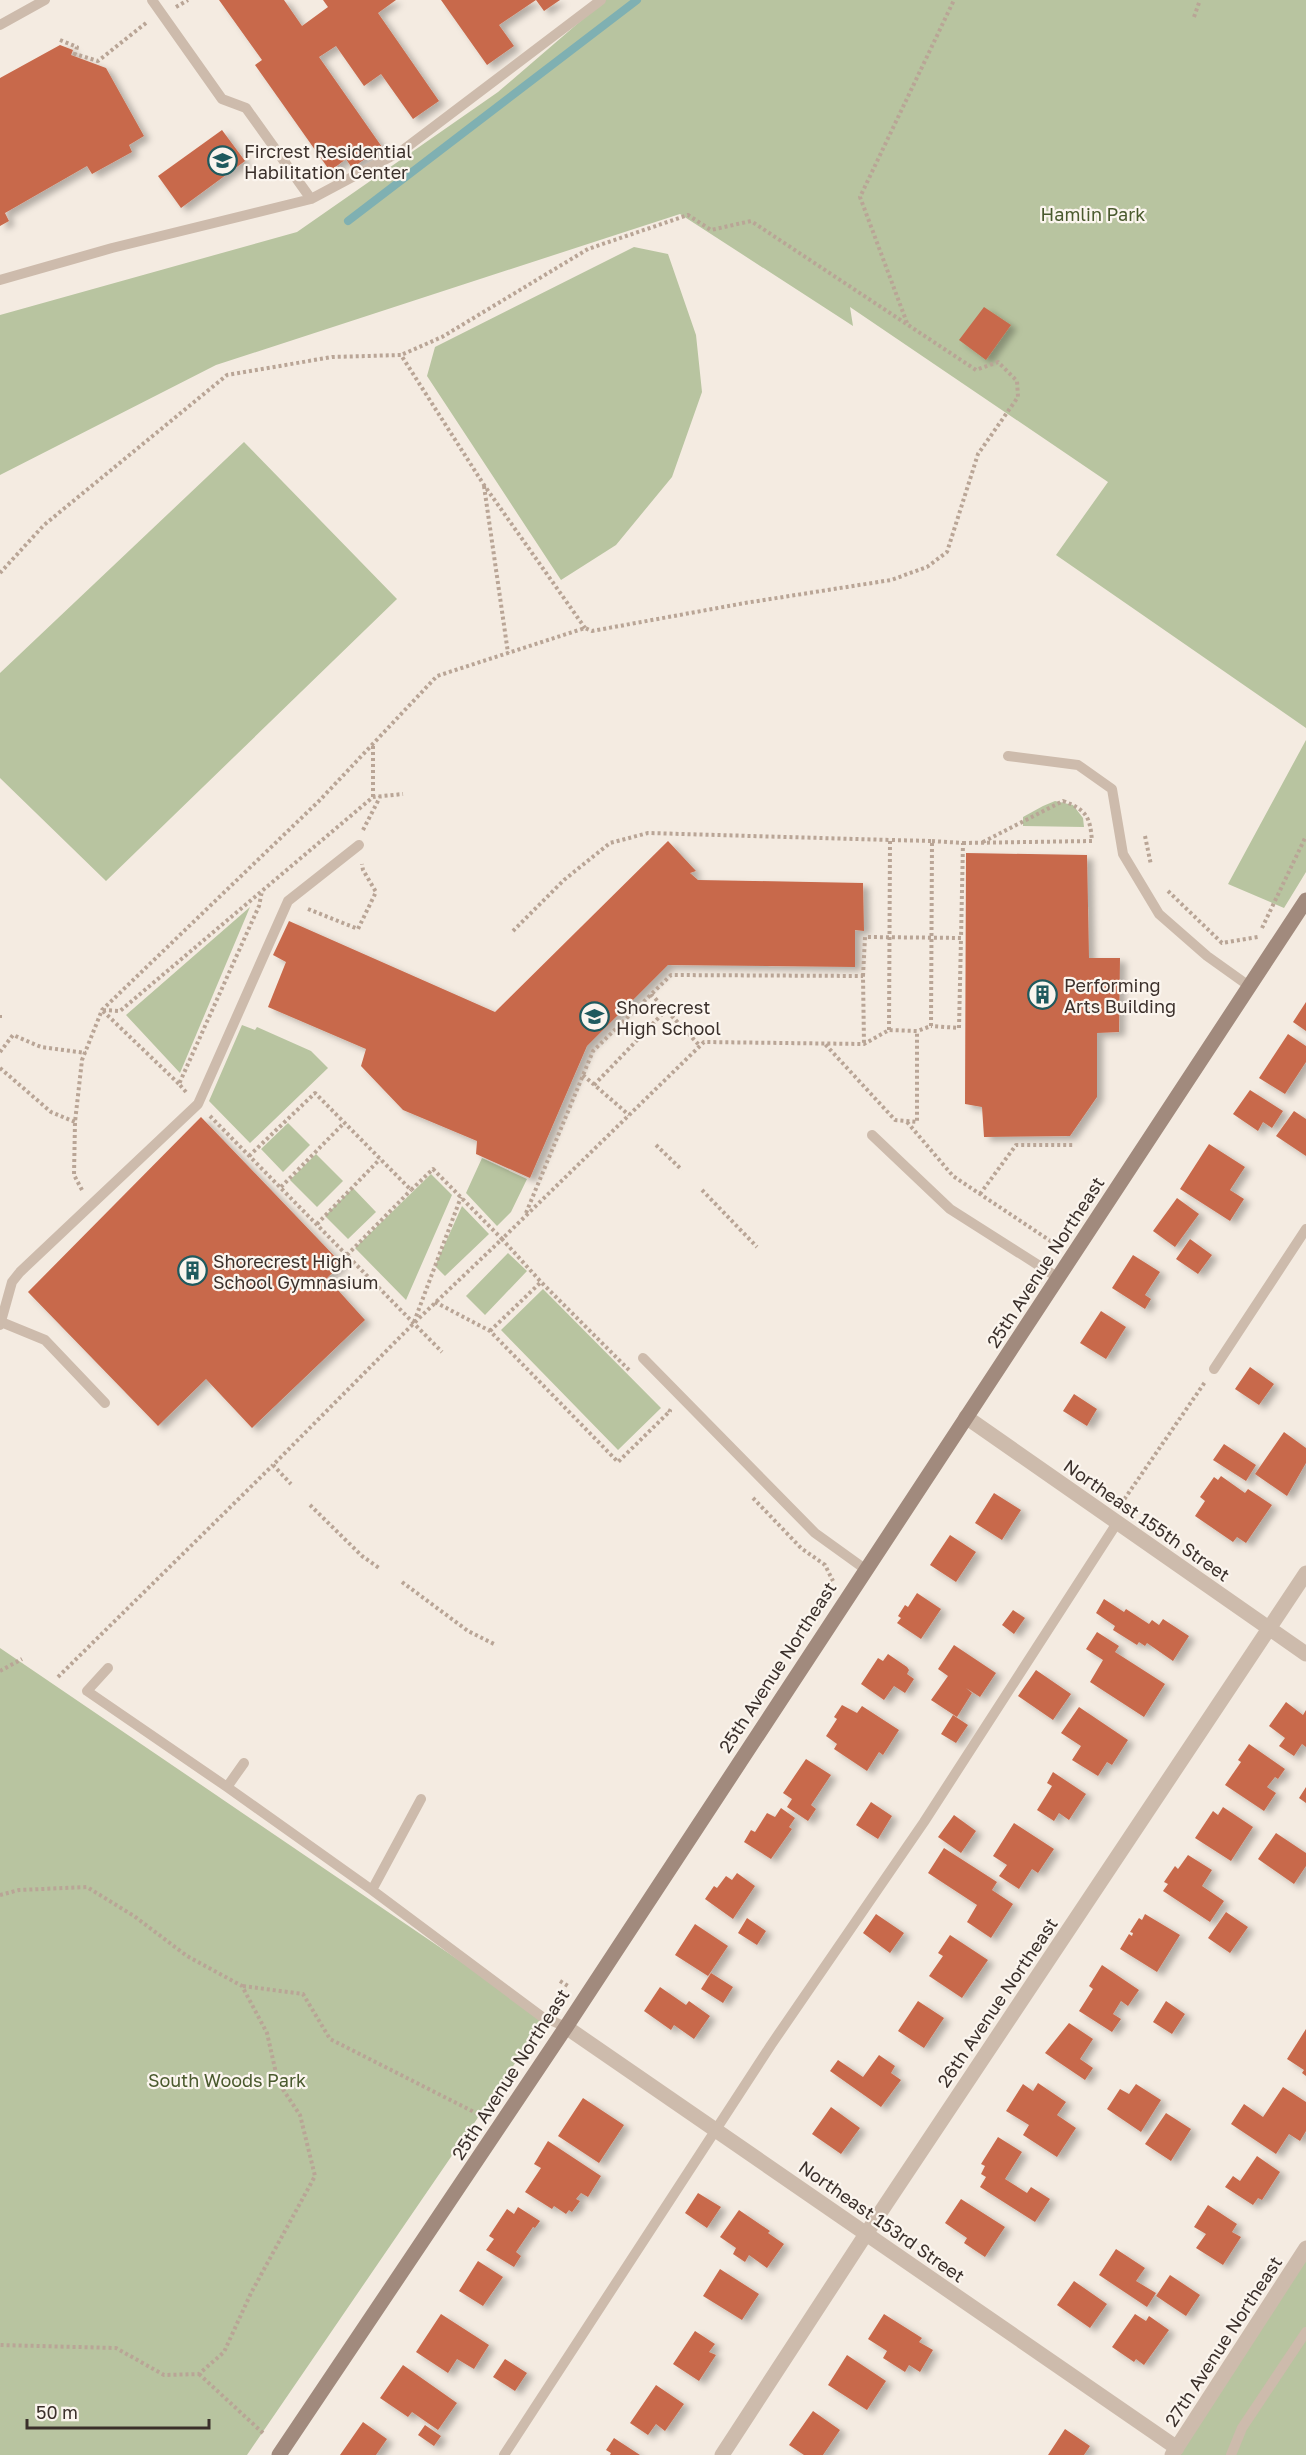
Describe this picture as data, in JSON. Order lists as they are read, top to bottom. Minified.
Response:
{"streets":{"street":["25th Avenue Northeast","Northeast 155th Street","26th Avenue Northeast","Northeast 153rd Street","27th Avenue Northeast"]},"crossings":[["25th Avenue Northeast","Northeast 155th Street"],["25th Avenue Northeast","Northeast 153rd Street"],["Northeast 155th Street","26th Avenue Northeast"],["26th Avenue Northeast","Northeast 153rd Street"],["Northeast 153rd Street","27th Avenue Northeast"]],"parks":["Hamlin Park","South Woods Park"],"places":{"school or university":["Fircrest Residential Habilitation Center","Shorecrest High School"],"building":["Performing Arts Building","Shorecrest High School Gymnasium"]},"scale_bar":"50 m"}
